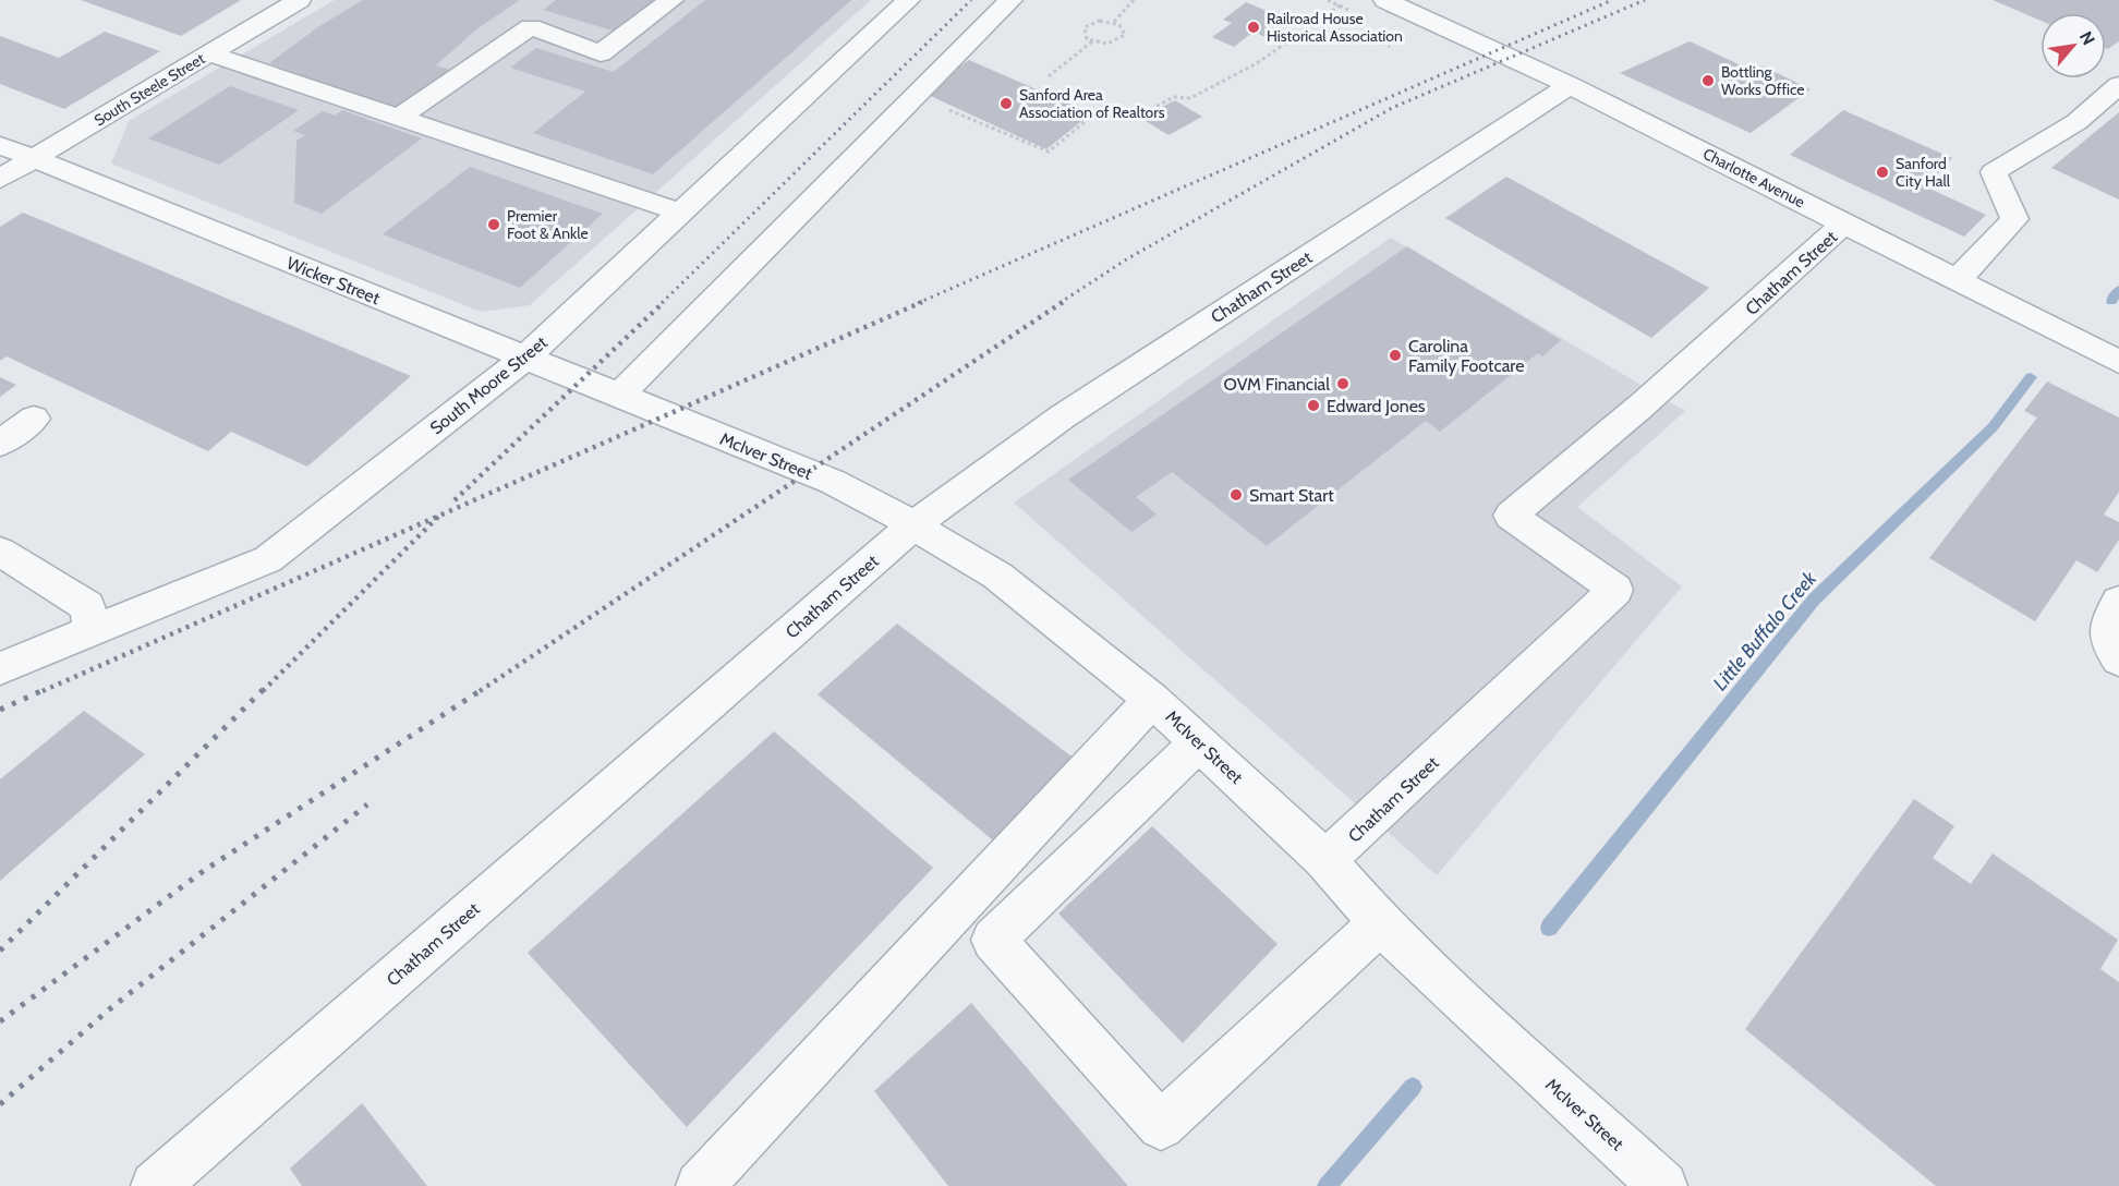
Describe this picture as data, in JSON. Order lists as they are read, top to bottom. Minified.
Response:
{"streets":{"street":["South Steele Street","Charlotte Avenue","Chatham Street","Wicker Street","South Moore Street","McIver Street"]},"crossings":[["South Steele Street","Wicker Street"],["Charlotte Avenue","Chatham Street"],["Chatham Street","McIver Street"],["Wicker Street","South Moore Street"],["Wicker Street","McIver Street"]],"water":["Little Buffalo Creek"],"places":["Railroad House Historical Association","Bottling Works Office","Sanford Area Association of Realtors","Sanford City Hall","Premier Foot & Ankle","Carolina Family Footcare","OVM Financial","Edward Jones","Smart Start"],"north":"top right"}
